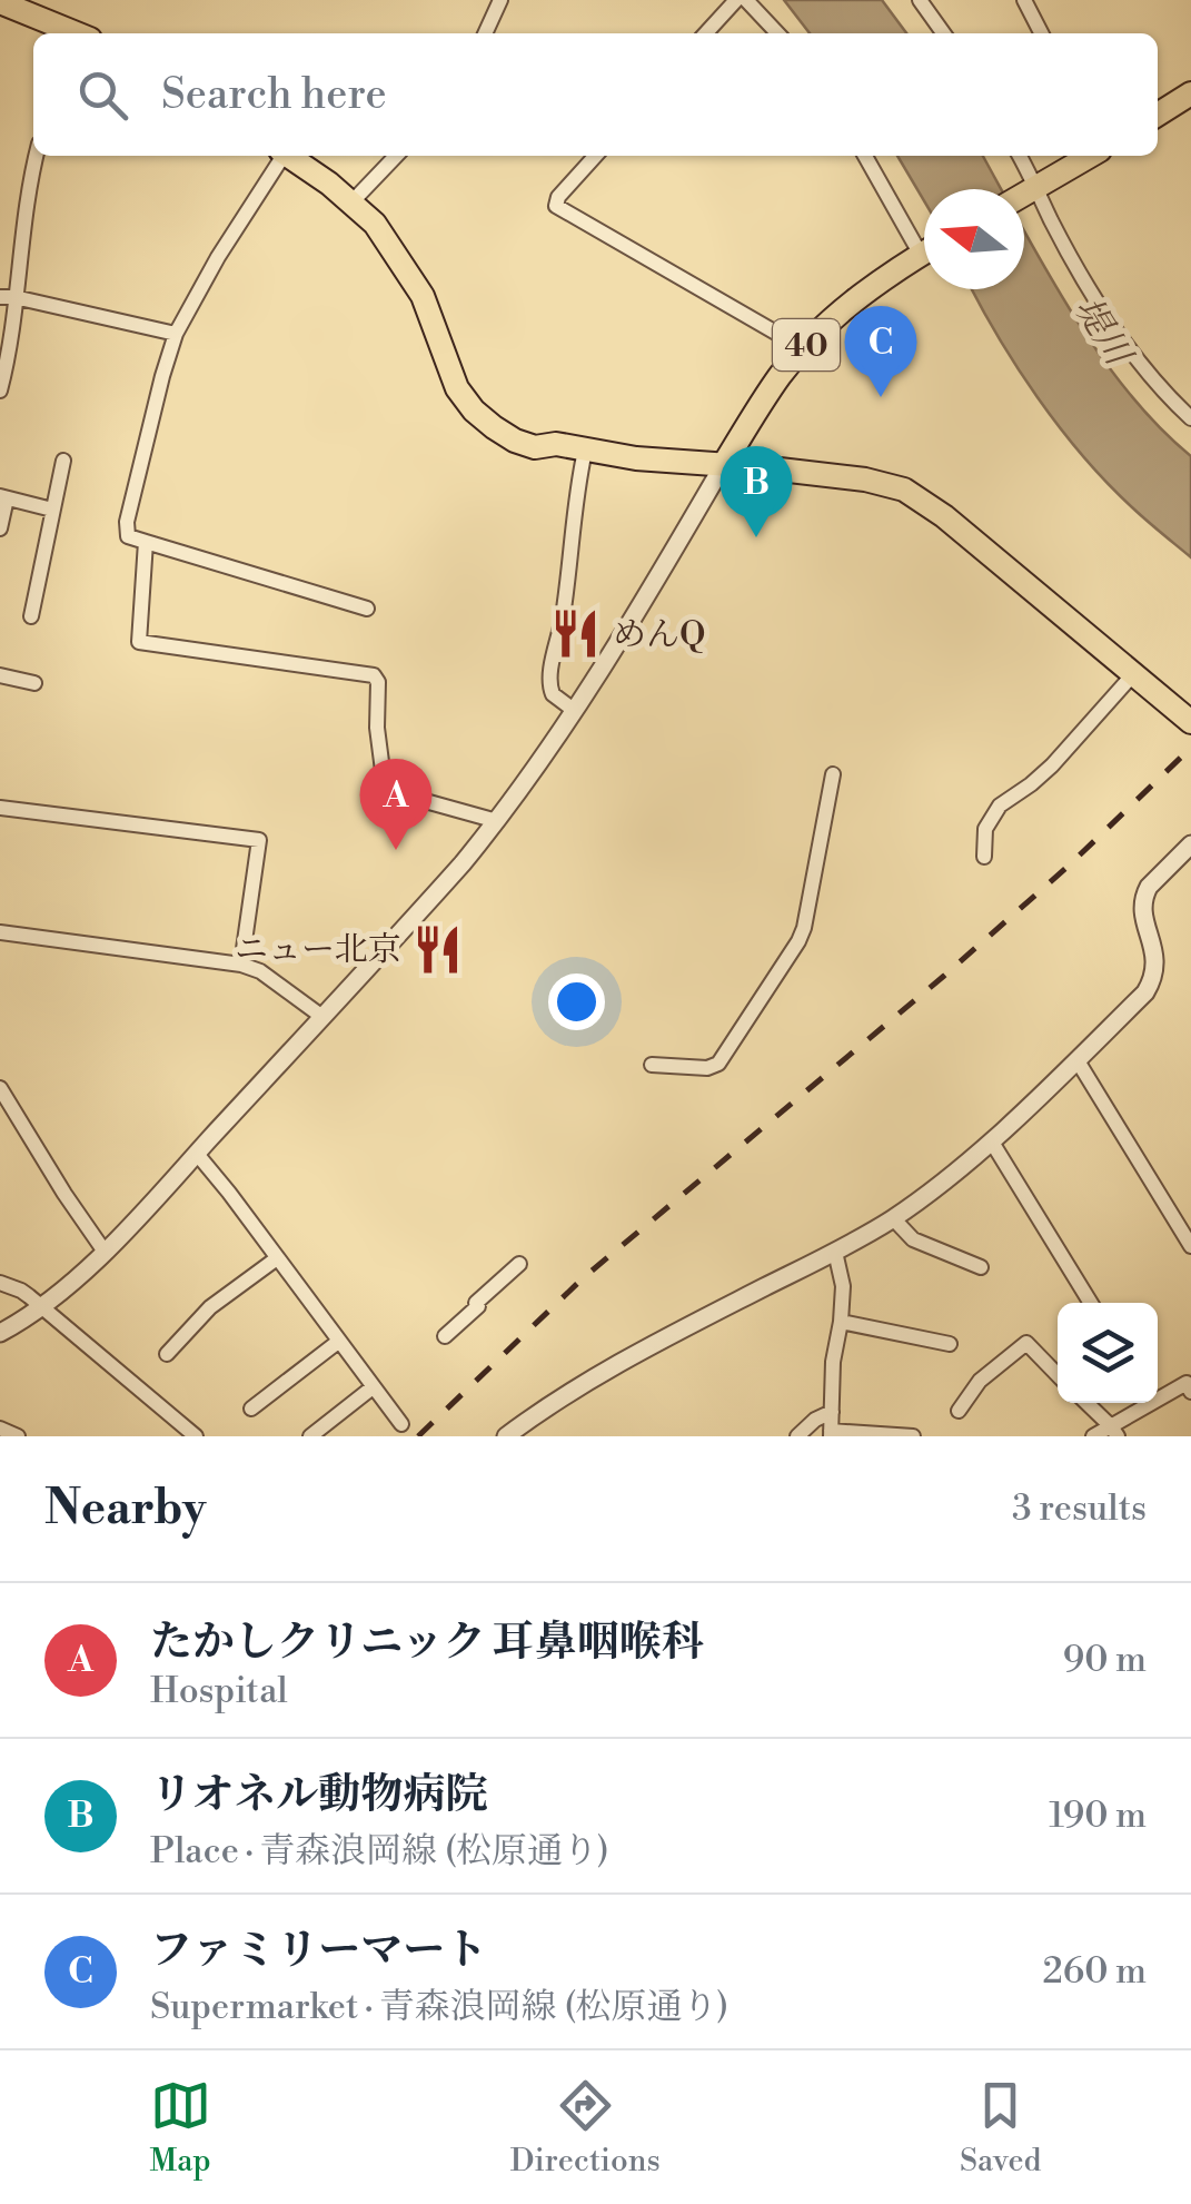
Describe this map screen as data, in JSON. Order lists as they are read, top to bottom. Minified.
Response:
{"streets":{"main road":["40"]},"water":["堤川"],"places":{"restaurant":["めんQ","ニュー北京"]},"north":"left","page":{"search":"Search here","pins":["C","B","A"],"heading":["Nearby","3 results"],"list":[{"mark":"A","name":"たかしクリニック 耳鼻咽喉科","note":"Hospital","value":"90 m"},{"mark":"B","name":"リオネル動物病院","note":"Place · 青森浪岡線 (松原通り)","value":"190 m"},{"mark":"C","name":"ファミリーマート","note":"Supermarket · 青森浪岡線 (松原通り)","value":"260 m"}],"nav":["Map","Directions","Saved"]}}
